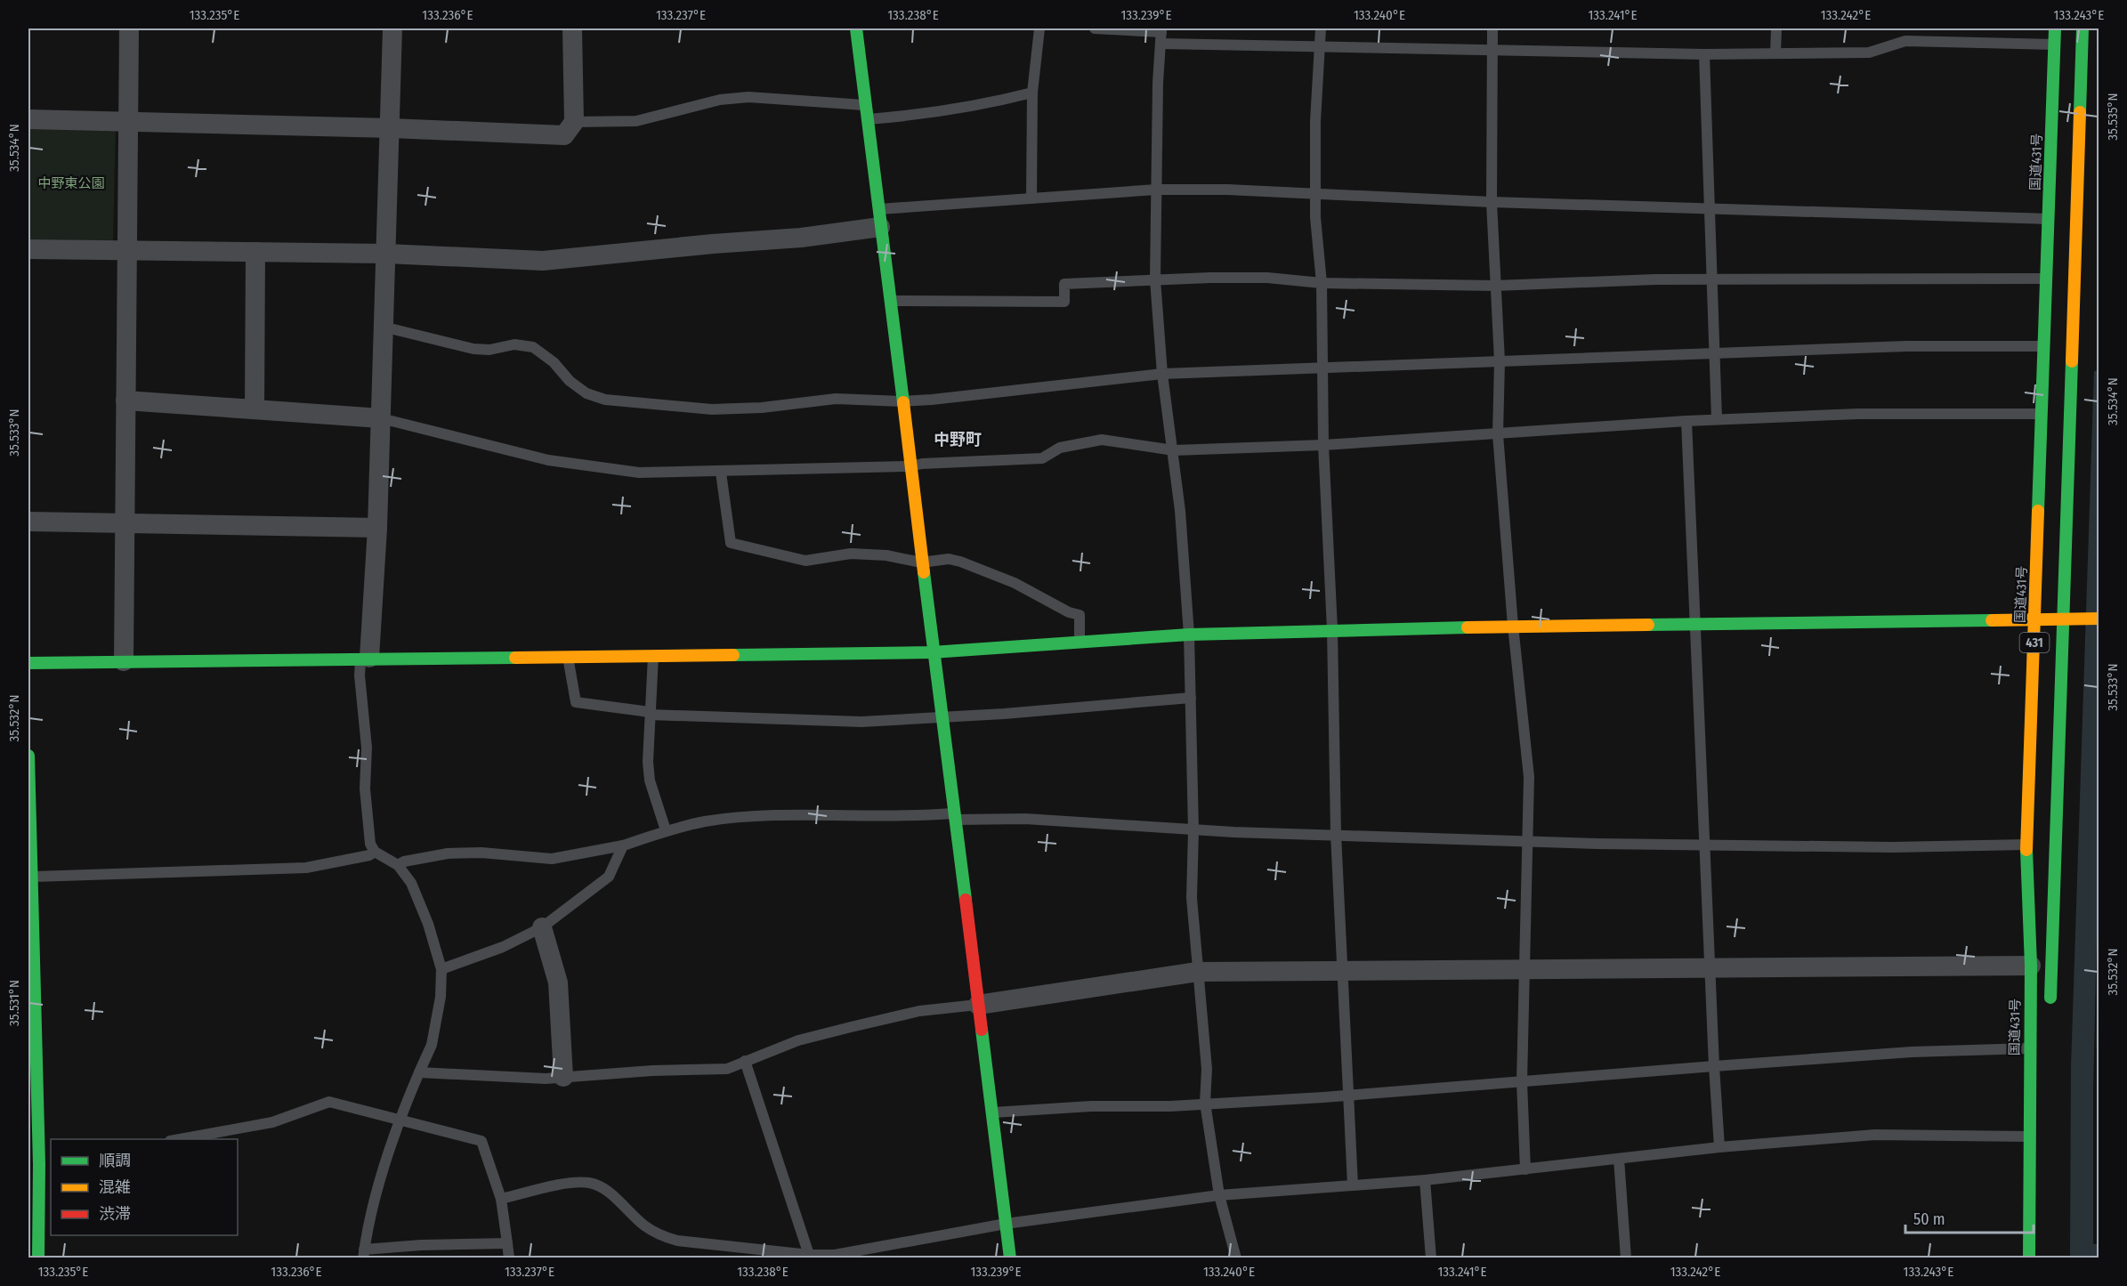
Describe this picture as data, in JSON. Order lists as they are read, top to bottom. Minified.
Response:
{"streets":{"main road":["国道431号","431"]},"districts":["中野町"],"parks":["中野東公園"],"legend":["順調","混雑","渋滞"],"scale_bar":"50 m","coordinates":["133.235°E","133.236°E","133.237°E","133.238°E","133.239°E","133.240°E","133.241°E","133.242°E","133.243°E","35.535°N","35.534°N","35.533°N","35.532°N","35.531°N"]}
